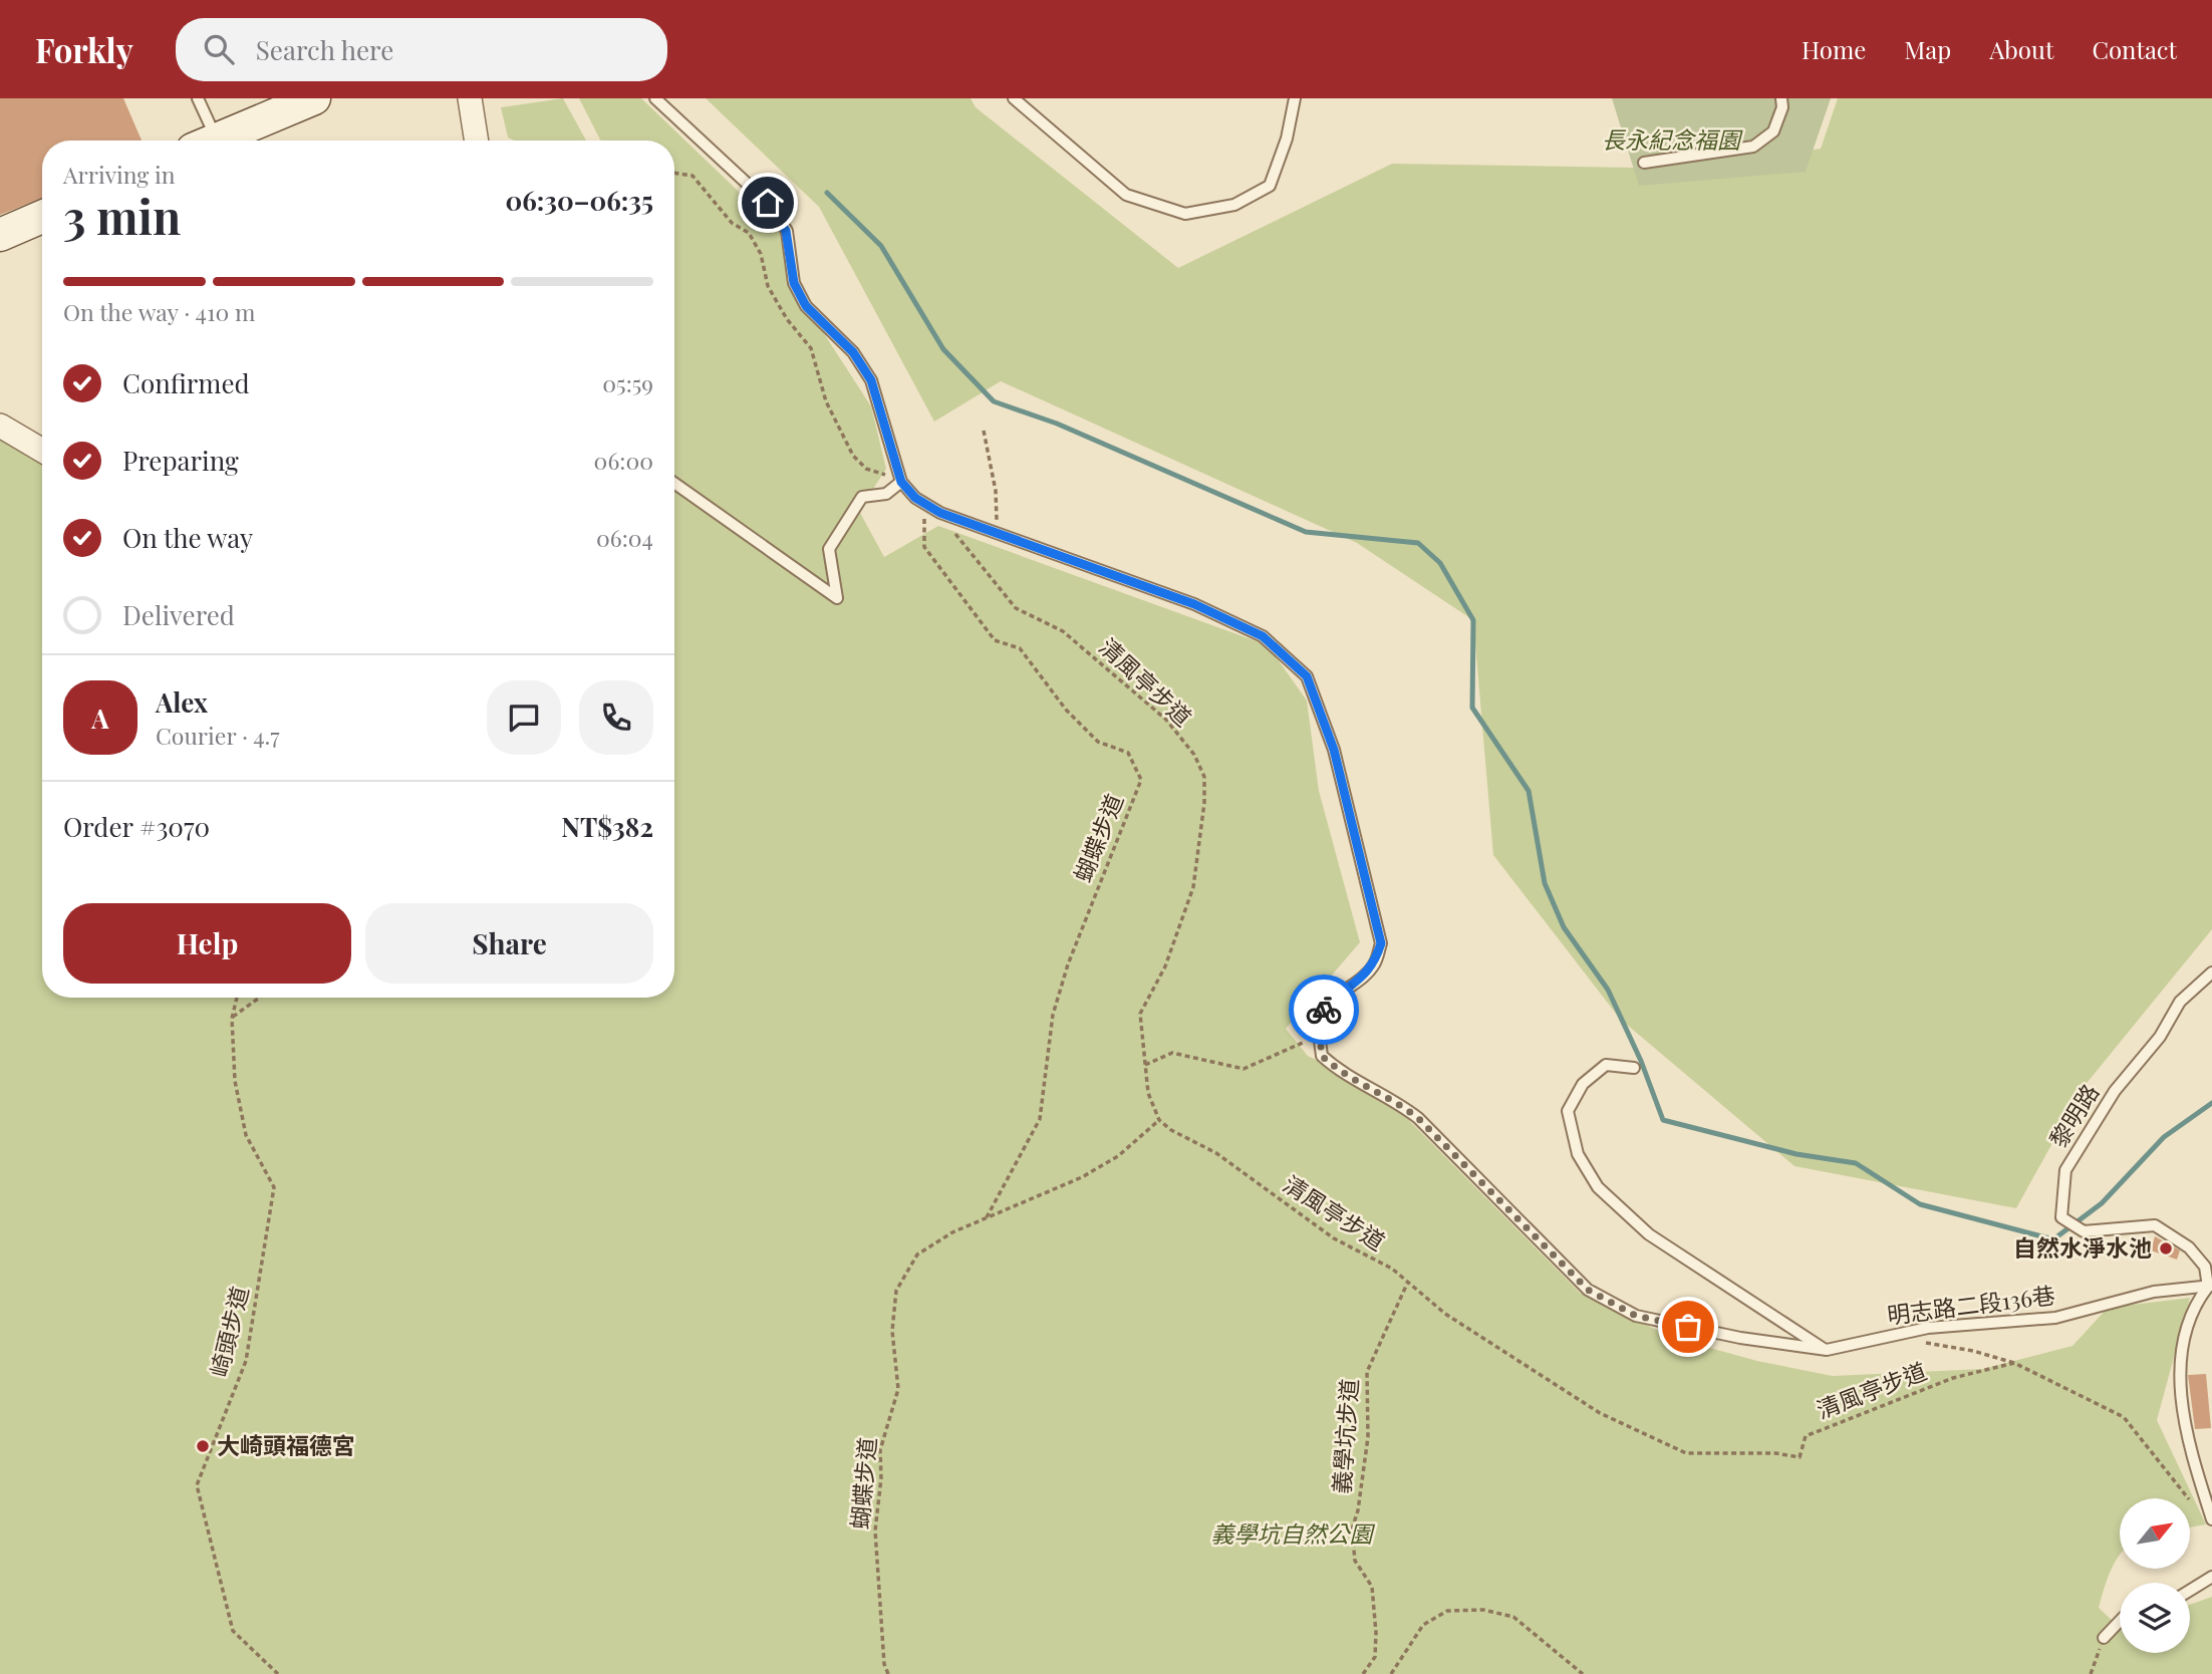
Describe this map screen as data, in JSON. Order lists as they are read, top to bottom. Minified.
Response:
{"streets":{"lane":["黎明路","明志路二段136巷"],"path":["清風亭步道","蝴蝶步道","崎頭步道","義學坑步道"]},"crossings":[["清風亭步道","蝴蝶步道"],["清風亭步道","義學坑步道"],["黎明路","明志路二段136巷"]],"parks":["長永紀念福園","義學坑自然公園"],"places":["自然水淨水池","大崎頭福德宮"],"north":"top right","page":{"header":"Forkly","search":"Search here","nav":["Home","Map","About","Contact"],"heading":["3 min","Arriving in","06:30–06:35"],"panel":["Alex","Courier · 4.7","Order #3070","NT$382"],"bar":"On the way · 410 m","list":[["Confirmed","05:59"],["Preparing","06:00"],["On the way","06:04"],"Delivered"],"round":"A","buttons":["Help","Share"]}}
